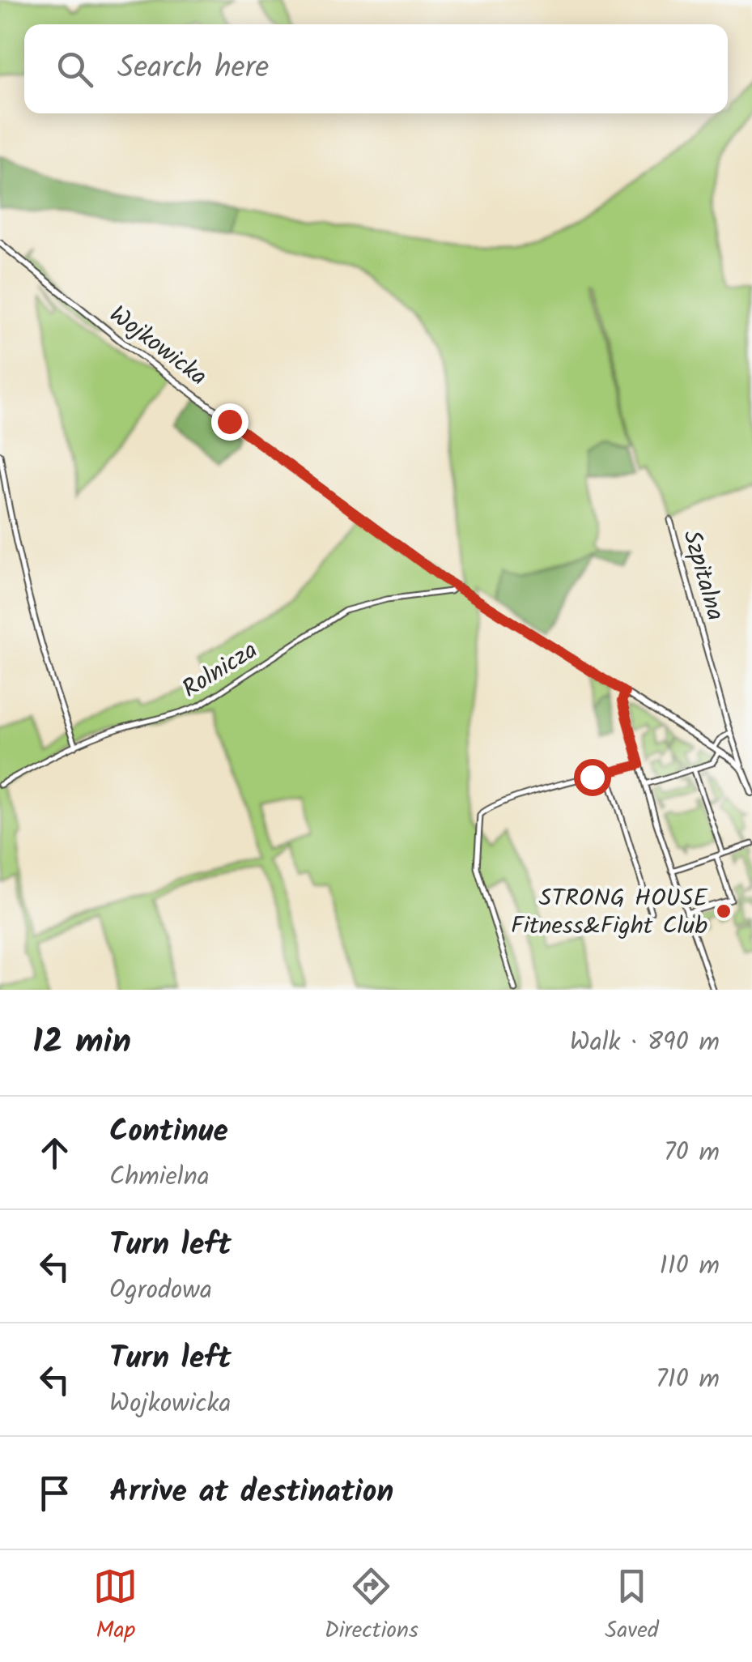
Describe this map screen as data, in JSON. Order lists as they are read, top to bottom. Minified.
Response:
{"streets":{"street":["Wojkowicka","Szpitalna","Rolnicza"]},"crossings":[["Wojkowicka","Szpitalna"],["Wojkowicka","Rolnicza"]],"places":["STRONG HOUSE Fitness&Fight Club"],"page":{"search":"Search here","heading":["12 min","Walk · 890 m"],"list":[["Continue","Chmielna","70 m"],["Turn left","Ogrodowa","110 m"],["Turn left","Wojkowicka","710 m"],"Arrive at destination"],"nav":["Map","Directions","Saved"]}}
